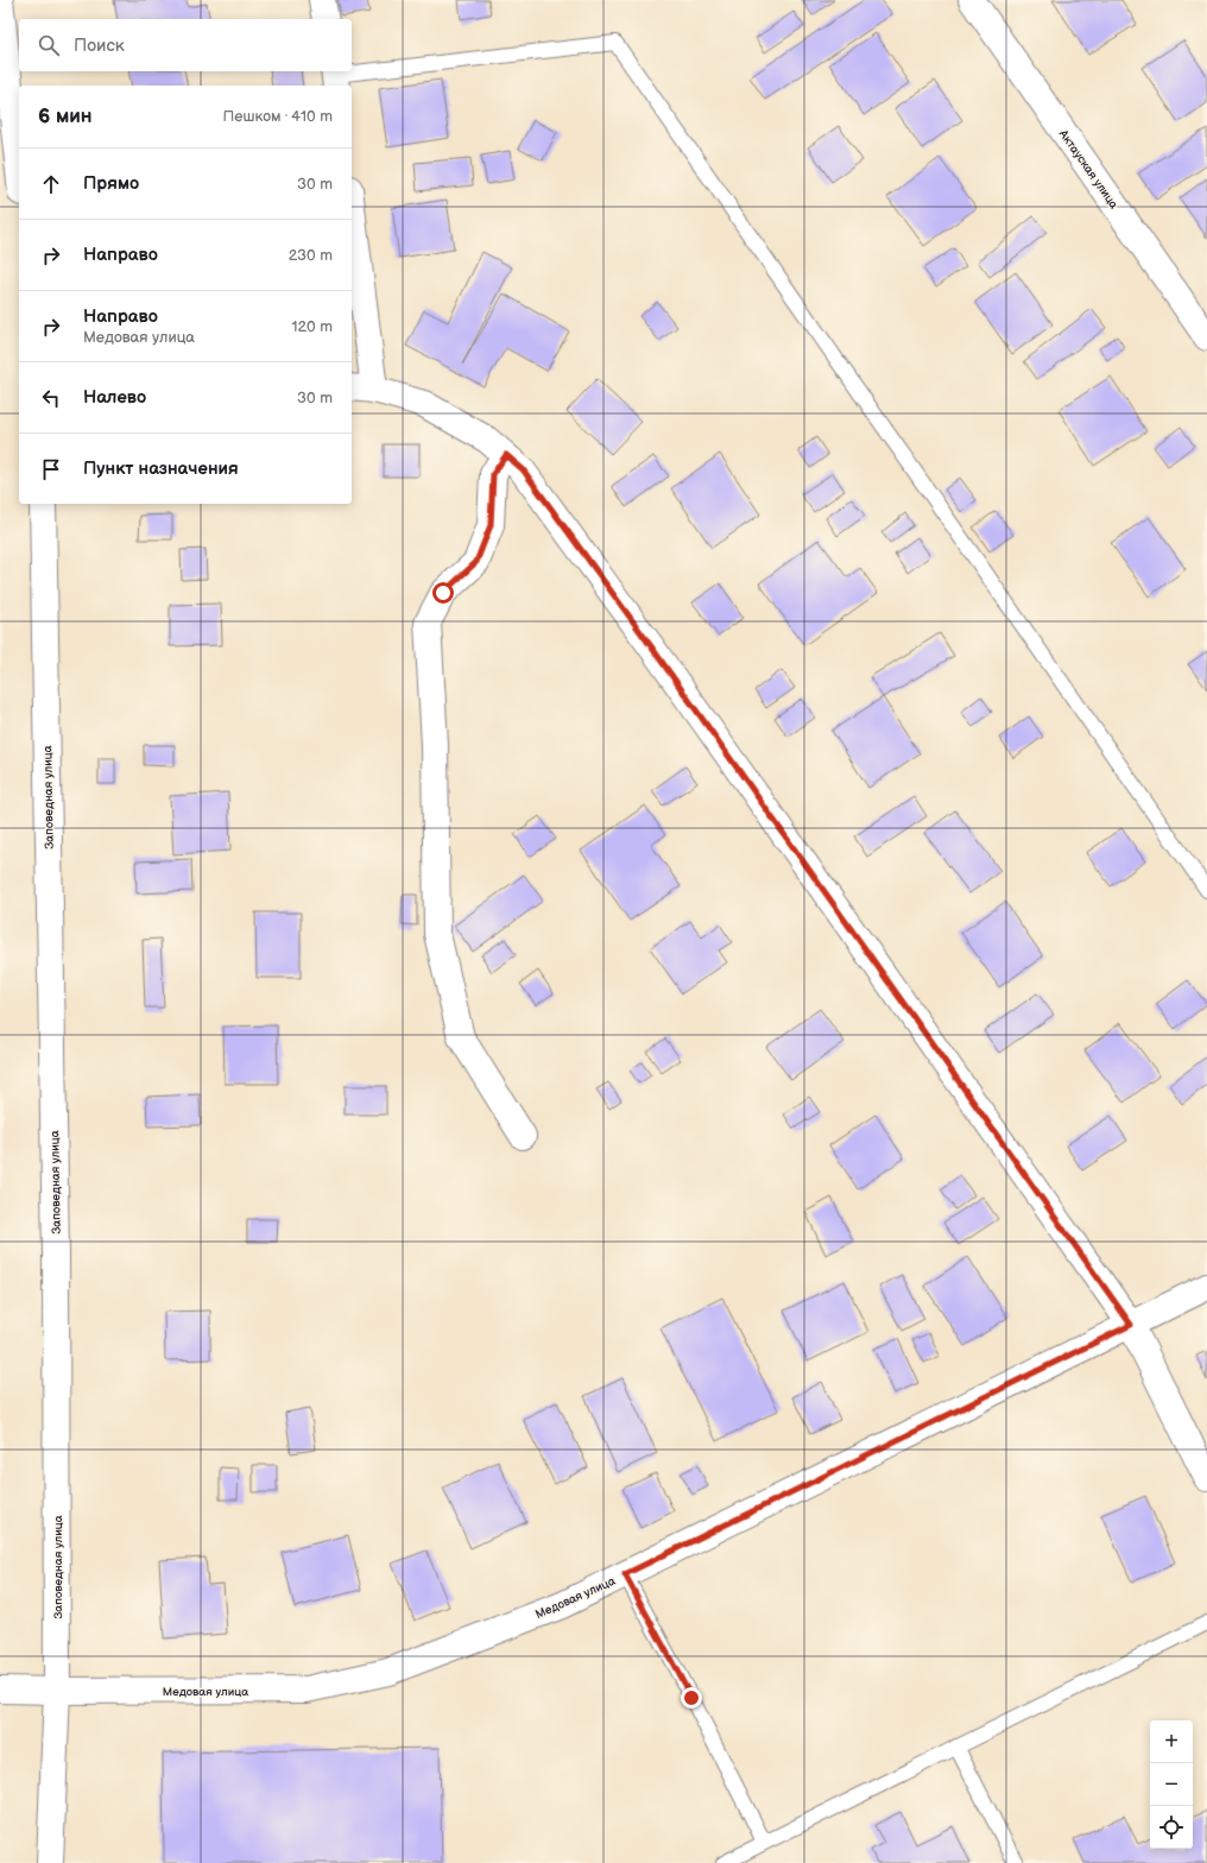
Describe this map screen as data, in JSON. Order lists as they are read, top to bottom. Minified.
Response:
{"streets":{"street":["Актауская улица","Заповедная улица","Медовая улица"]},"crossings":[["Заповедная улица","Медовая улица"]],"page":{"search":"Поиск","heading":["6 мин","Пешком · 410 m"],"list":[["Прямо","30 m"],["Направо","230 m"],["Направо","Медовая улица","120 m"],["Налево","30 m"],"Пункт назначения"],"map_buttons":["+","−"]}}
